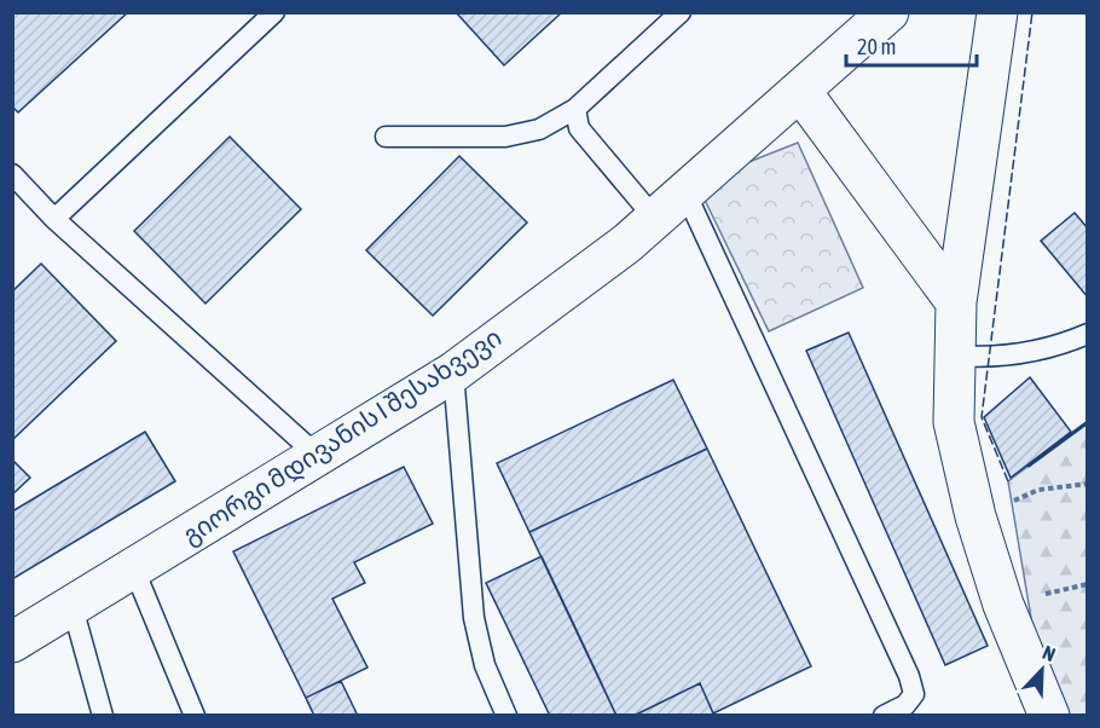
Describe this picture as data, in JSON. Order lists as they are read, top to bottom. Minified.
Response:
{"streets":{"street":["გიორგი მდივანის I შესახვევი"]},"scale_bar":"20 m","north":"top right"}
